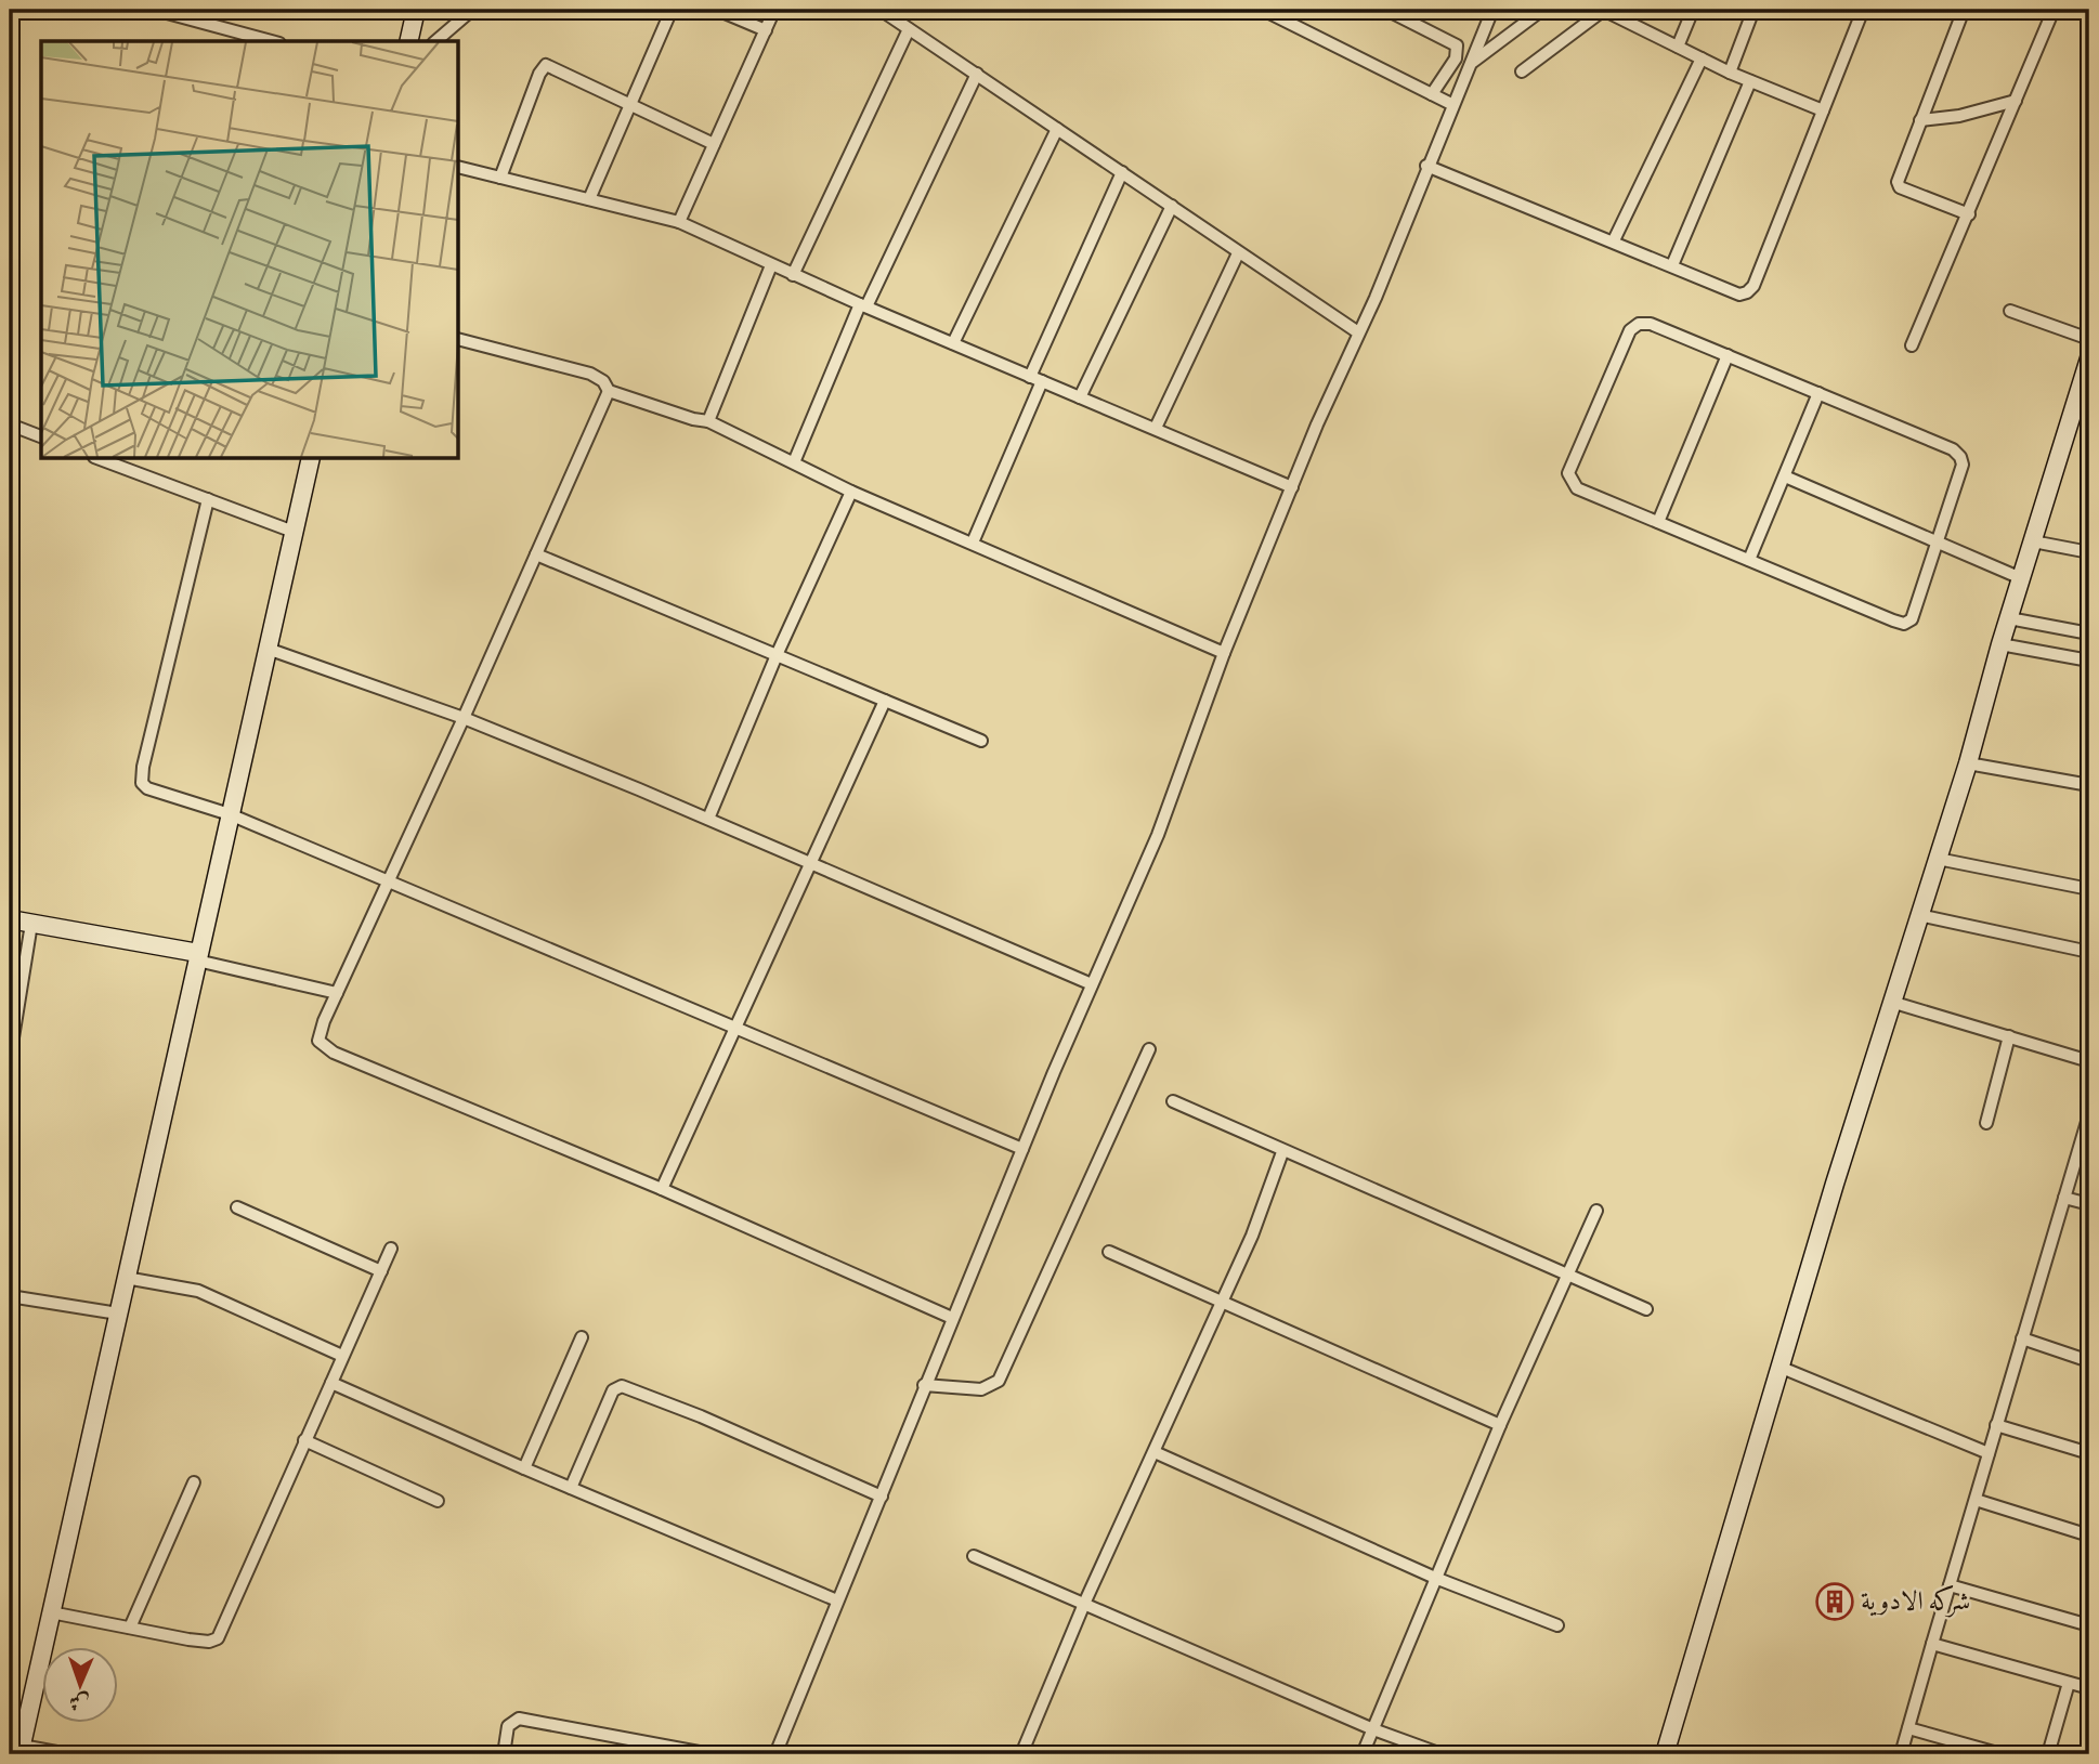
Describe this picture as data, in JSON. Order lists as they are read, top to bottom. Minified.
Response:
{"places":{"building":["شركه الادوية"]},"north":"bottom"}
